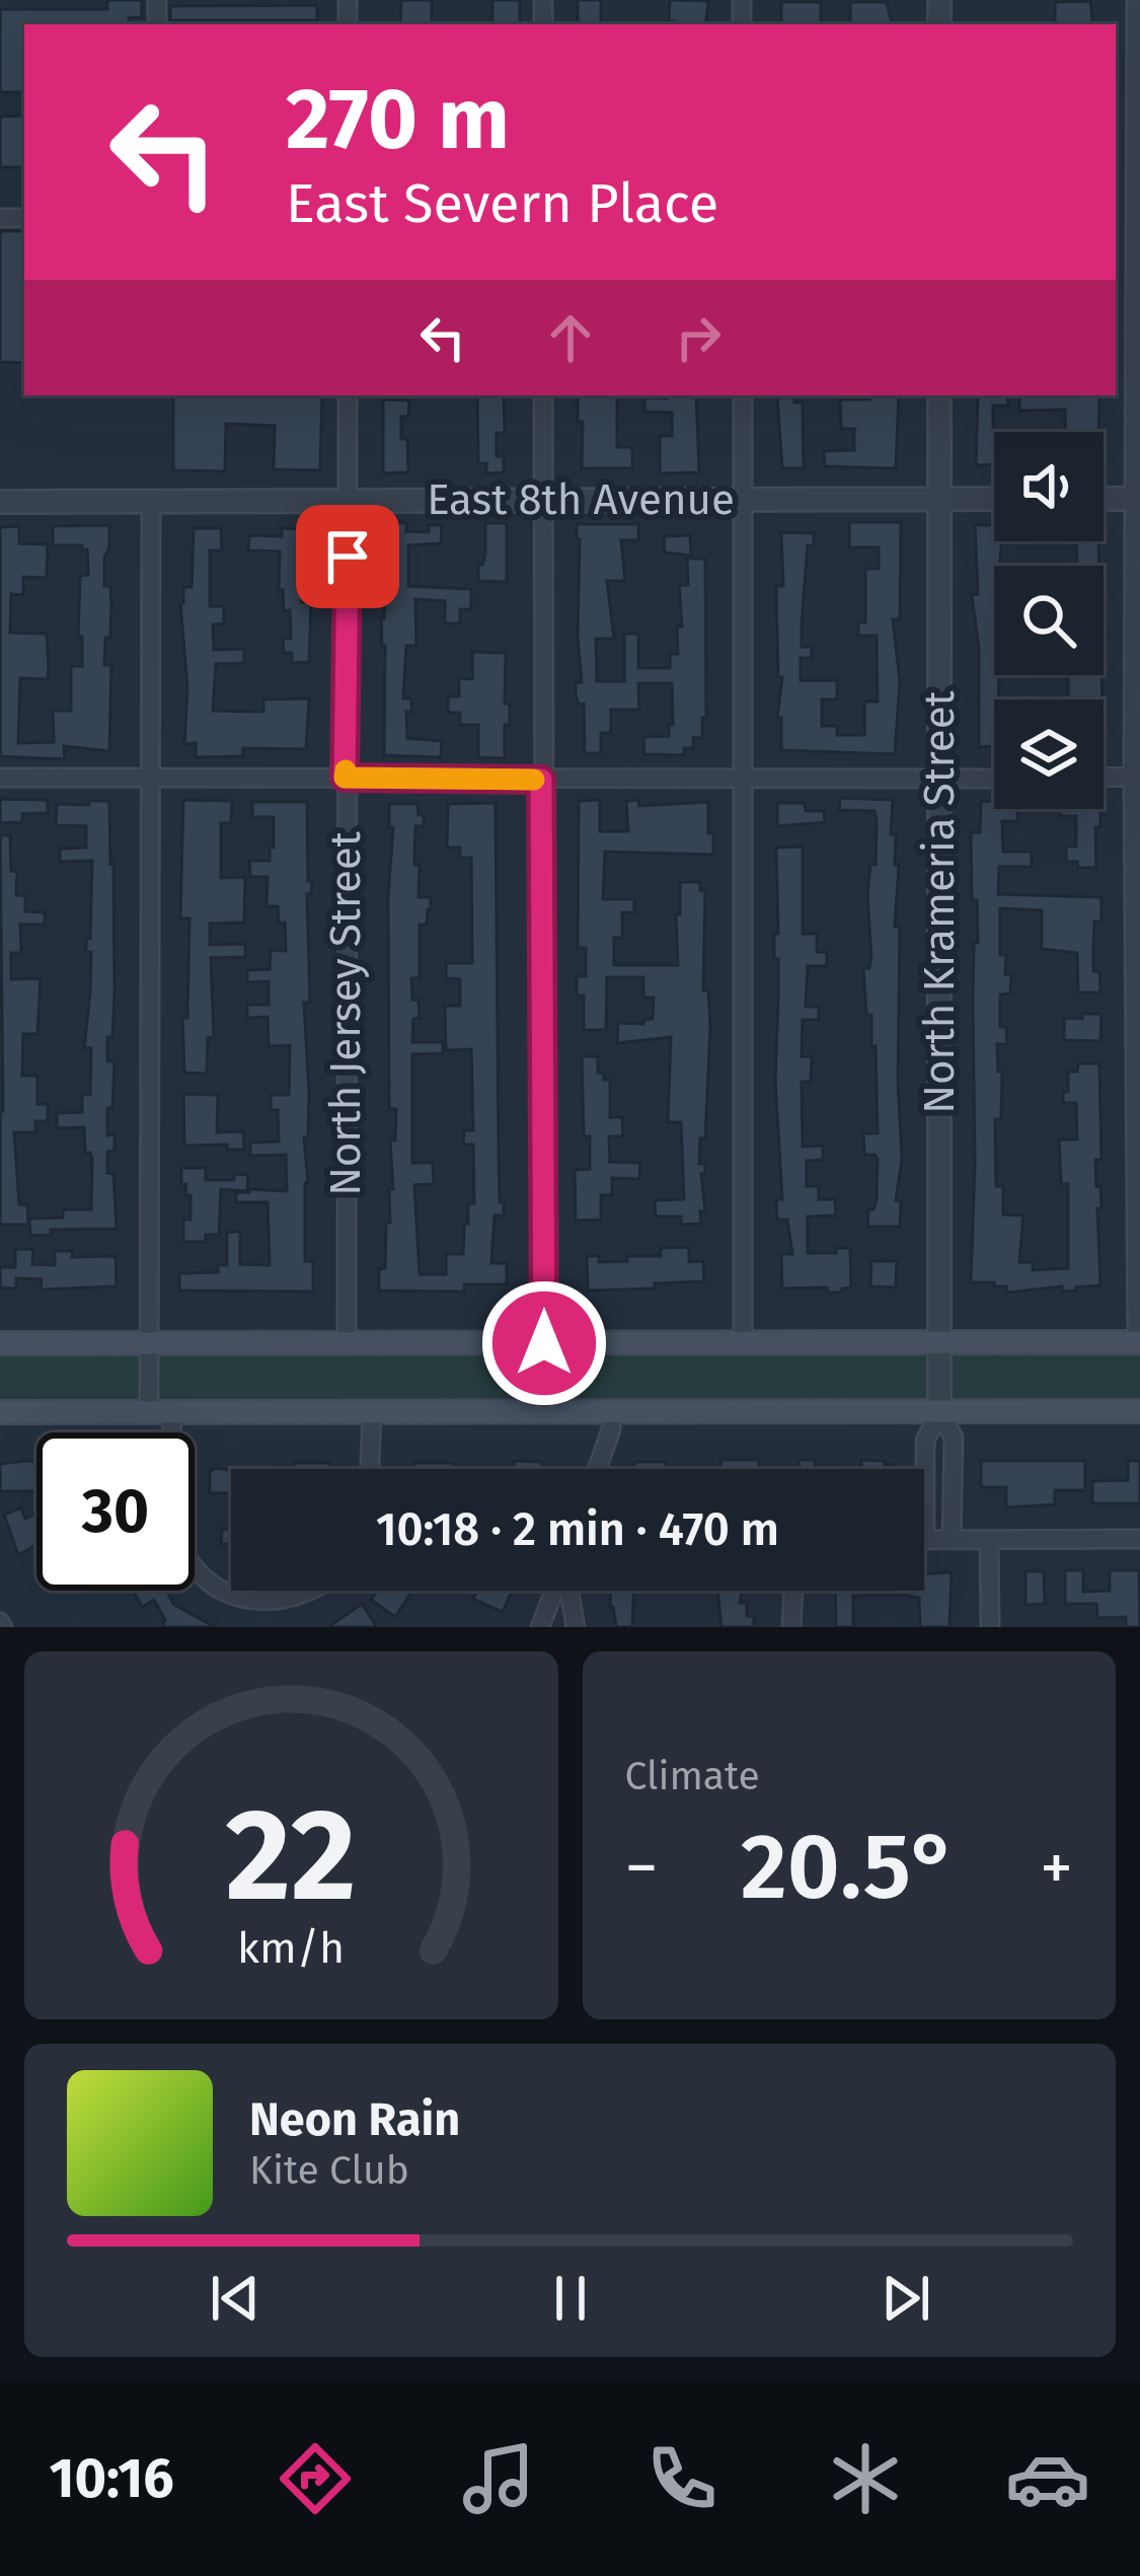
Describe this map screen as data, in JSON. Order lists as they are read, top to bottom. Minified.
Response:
{"streets":{"street":["East 8th Avenue","North Krameria Street","North Jersey Street"]},"crossings":[["East 8th Avenue","North Krameria Street"],["East 8th Avenue","North Jersey Street"]],"page":{"turn":["270 m","East Severn Place"],"limit":"30","trip":"10:18 · 2 min · 470 m","tile":"Climate","heat":["−","20.5°","+"],"song":["Neon Rain","Kite Club"],"tabs":"10:16","gauge":["22","km/h"]}}
